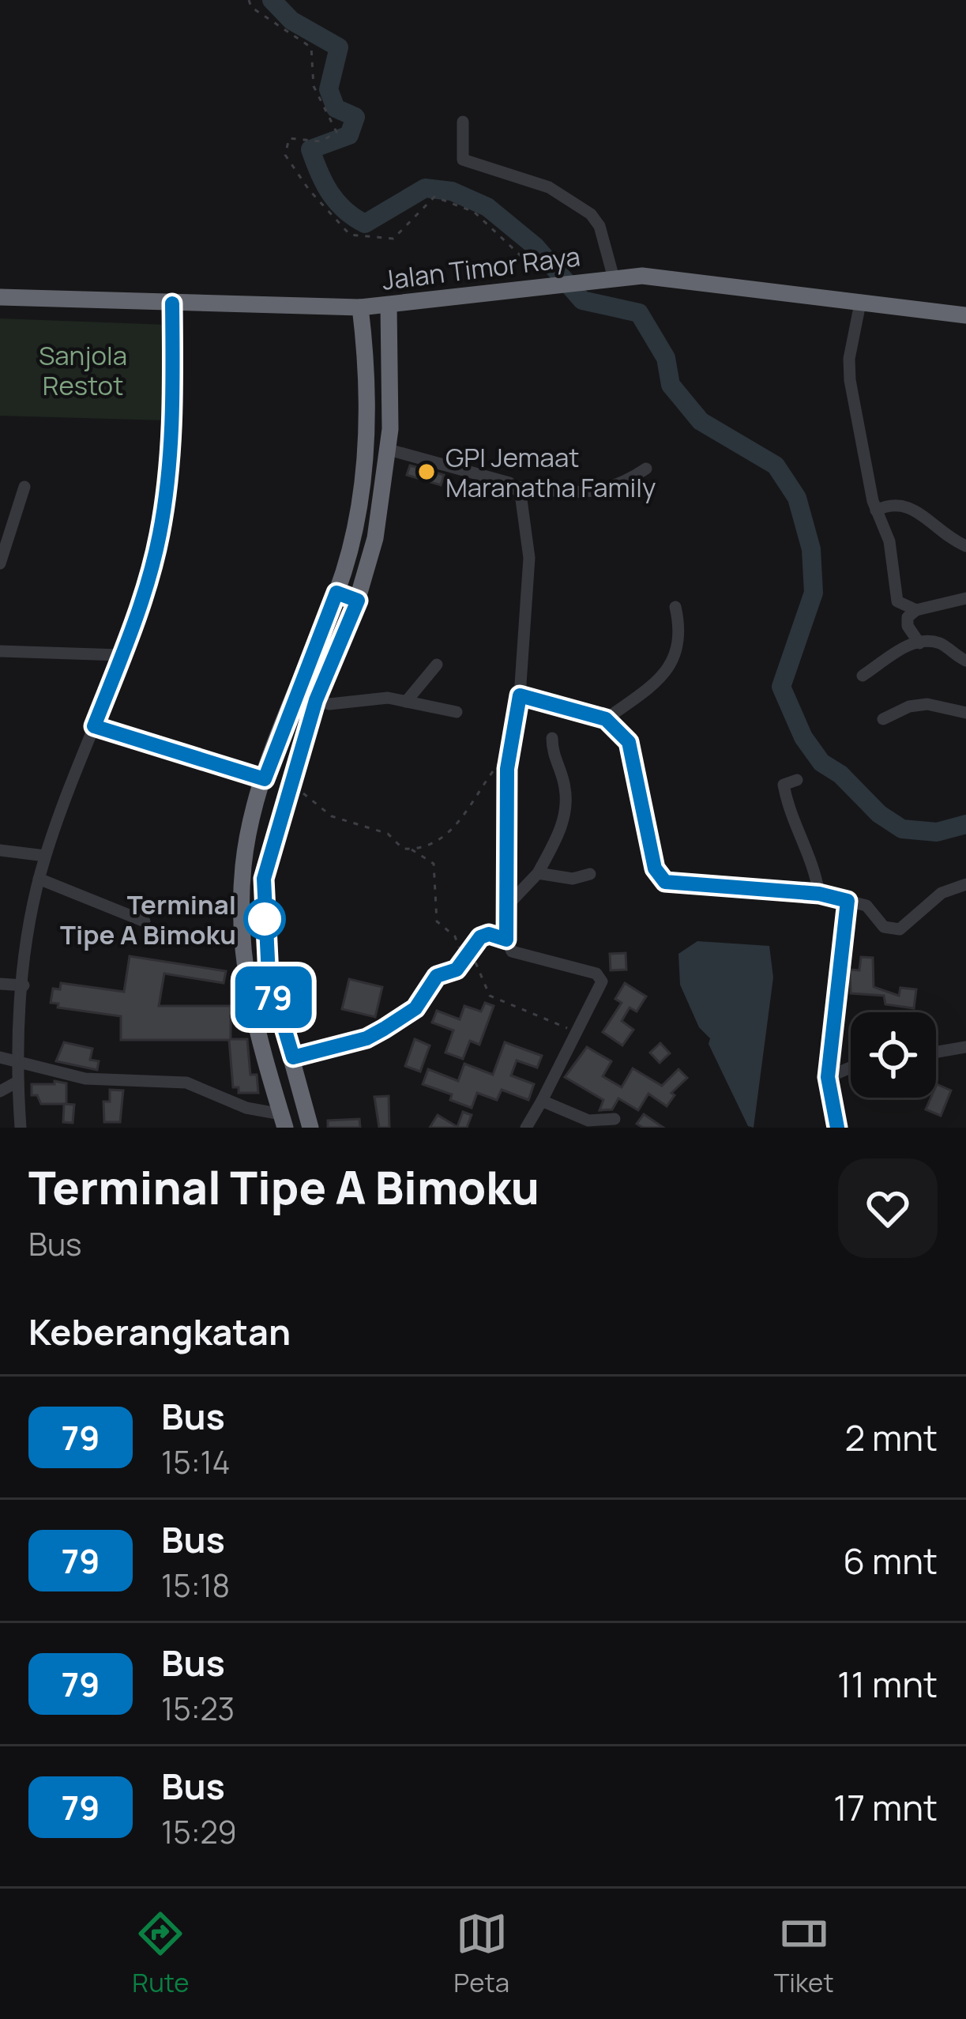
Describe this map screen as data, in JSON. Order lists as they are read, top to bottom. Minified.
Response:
{"streets":{"highway":["Jalan Timor Raya"]},"parks":["Sanjola Restot"],"places":["GPI Jemaat Maranatha Family","Terminal Tipe A Bimoku"],"lines":["bus line 79"],"page":{"on_map":"79","heading":[["Terminal Tipe A Bimoku","Bus"],"Keberangkatan"],"list":[{"mark":"79","name":"Bus","note":"15:14","value":"2 mnt"},{"mark":"79","name":"Bus","note":"15:18","value":"6 mnt"},{"mark":"79","name":"Bus","note":"15:23","value":"11 mnt"},{"mark":"79","name":"Bus","note":"15:29","value":"17 mnt"}],"tabs":["Rute","Peta","Tiket"]}}
